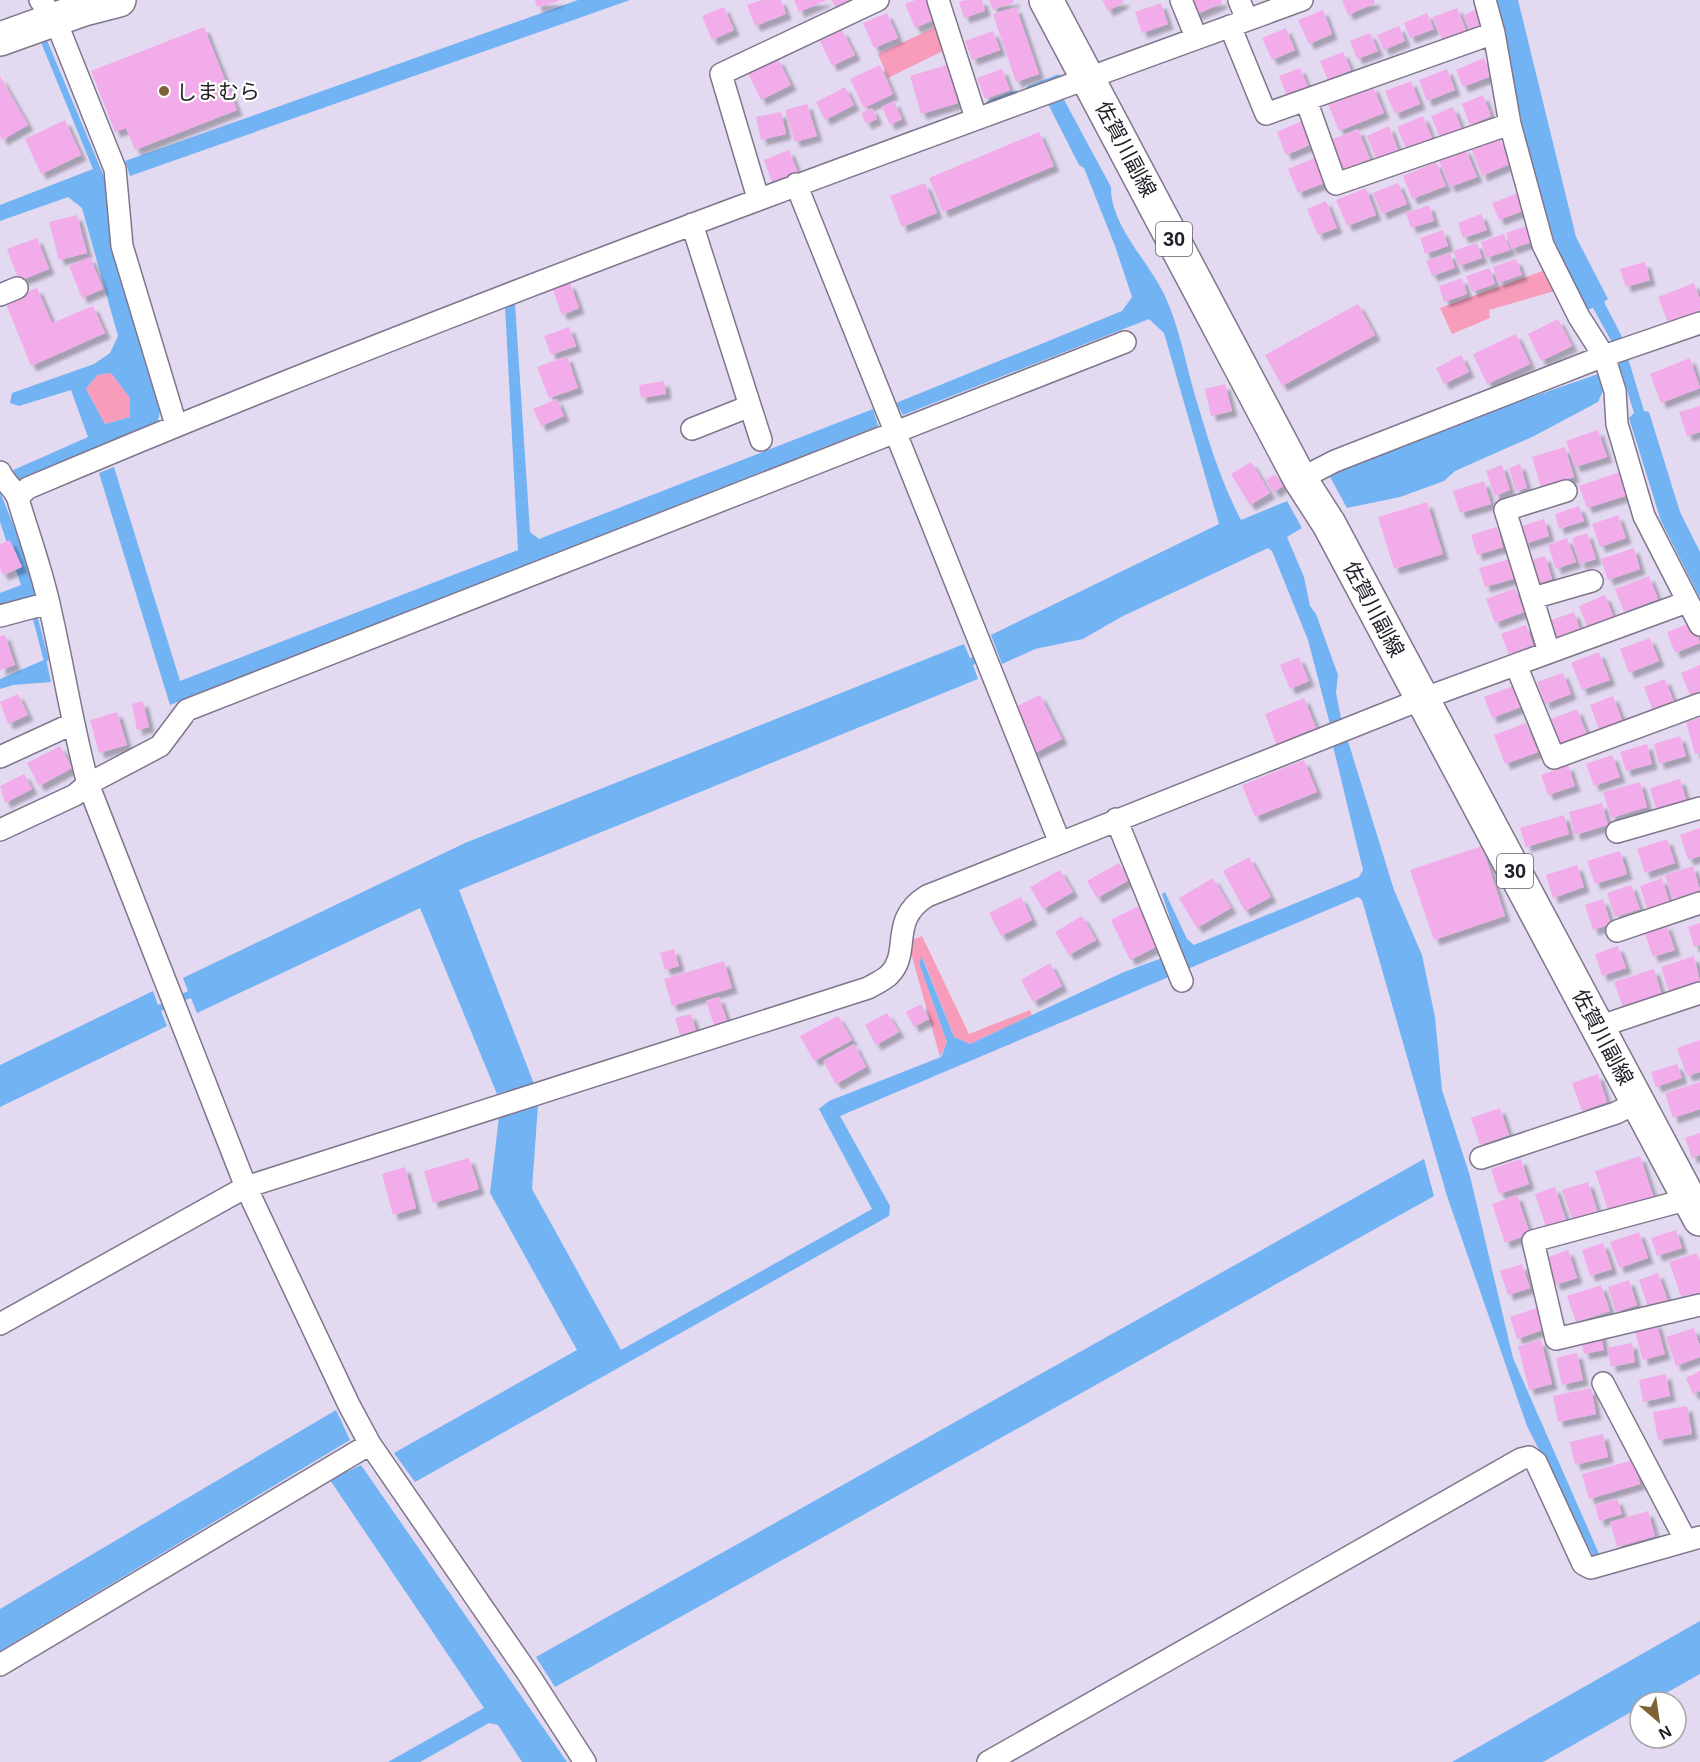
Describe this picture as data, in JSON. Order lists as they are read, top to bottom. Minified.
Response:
{"streets":{"main road":["佐賀川副線","30"]},"places":["しまむら"],"north":"bottom right"}
